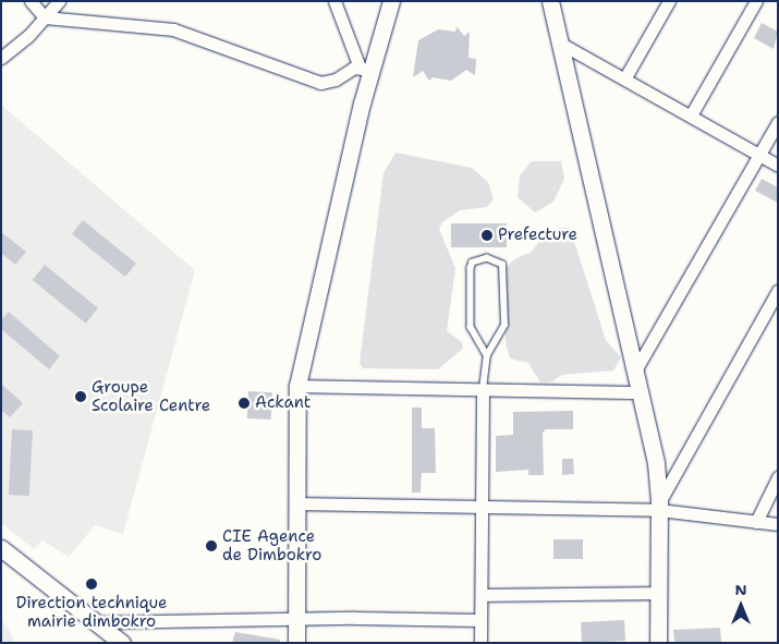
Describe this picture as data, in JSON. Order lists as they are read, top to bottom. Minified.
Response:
{"places":["Prefecture","Groupe Scolaire Centre","Ackant","CIE Agence de Dimbokro","Direction technique mairie dimbokro"],"north":"top"}
